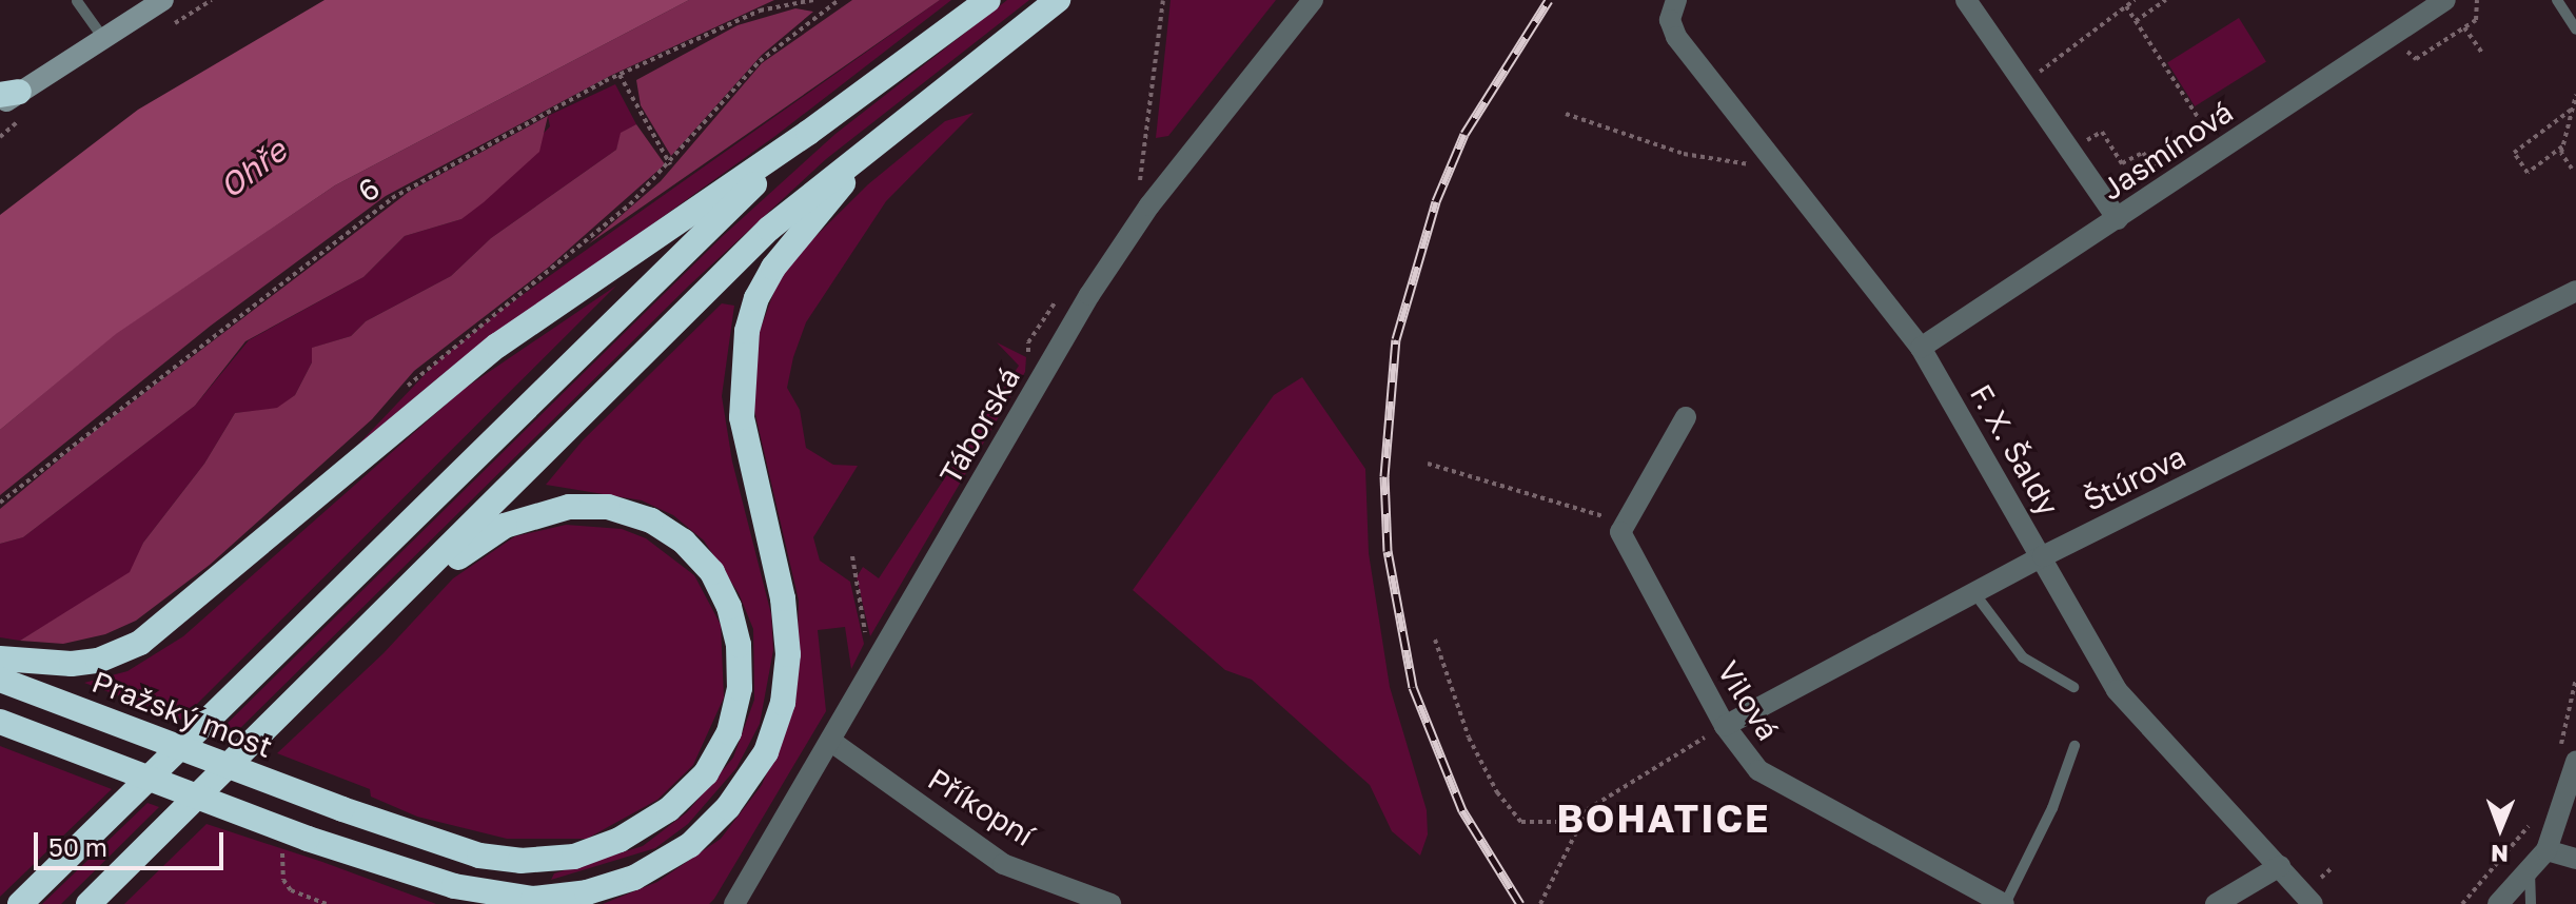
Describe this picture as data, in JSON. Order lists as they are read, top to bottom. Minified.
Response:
{"streets":{"highway":["Pražský most"],"street":["Jasmínová","Táborská","F. X. Šaldy","Štúrova","Vilová","Příkopní"],"path":["6"]},"crossings":[["Jasmínová","F. X. Šaldy"],["Táborská","Příkopní"],["F. X. Šaldy","Štúrova"],["Štúrova","Vilová"]],"districts":["BOHATICE"],"water":["Ohře"],"scale_bar":"50 m","north":"bottom"}
